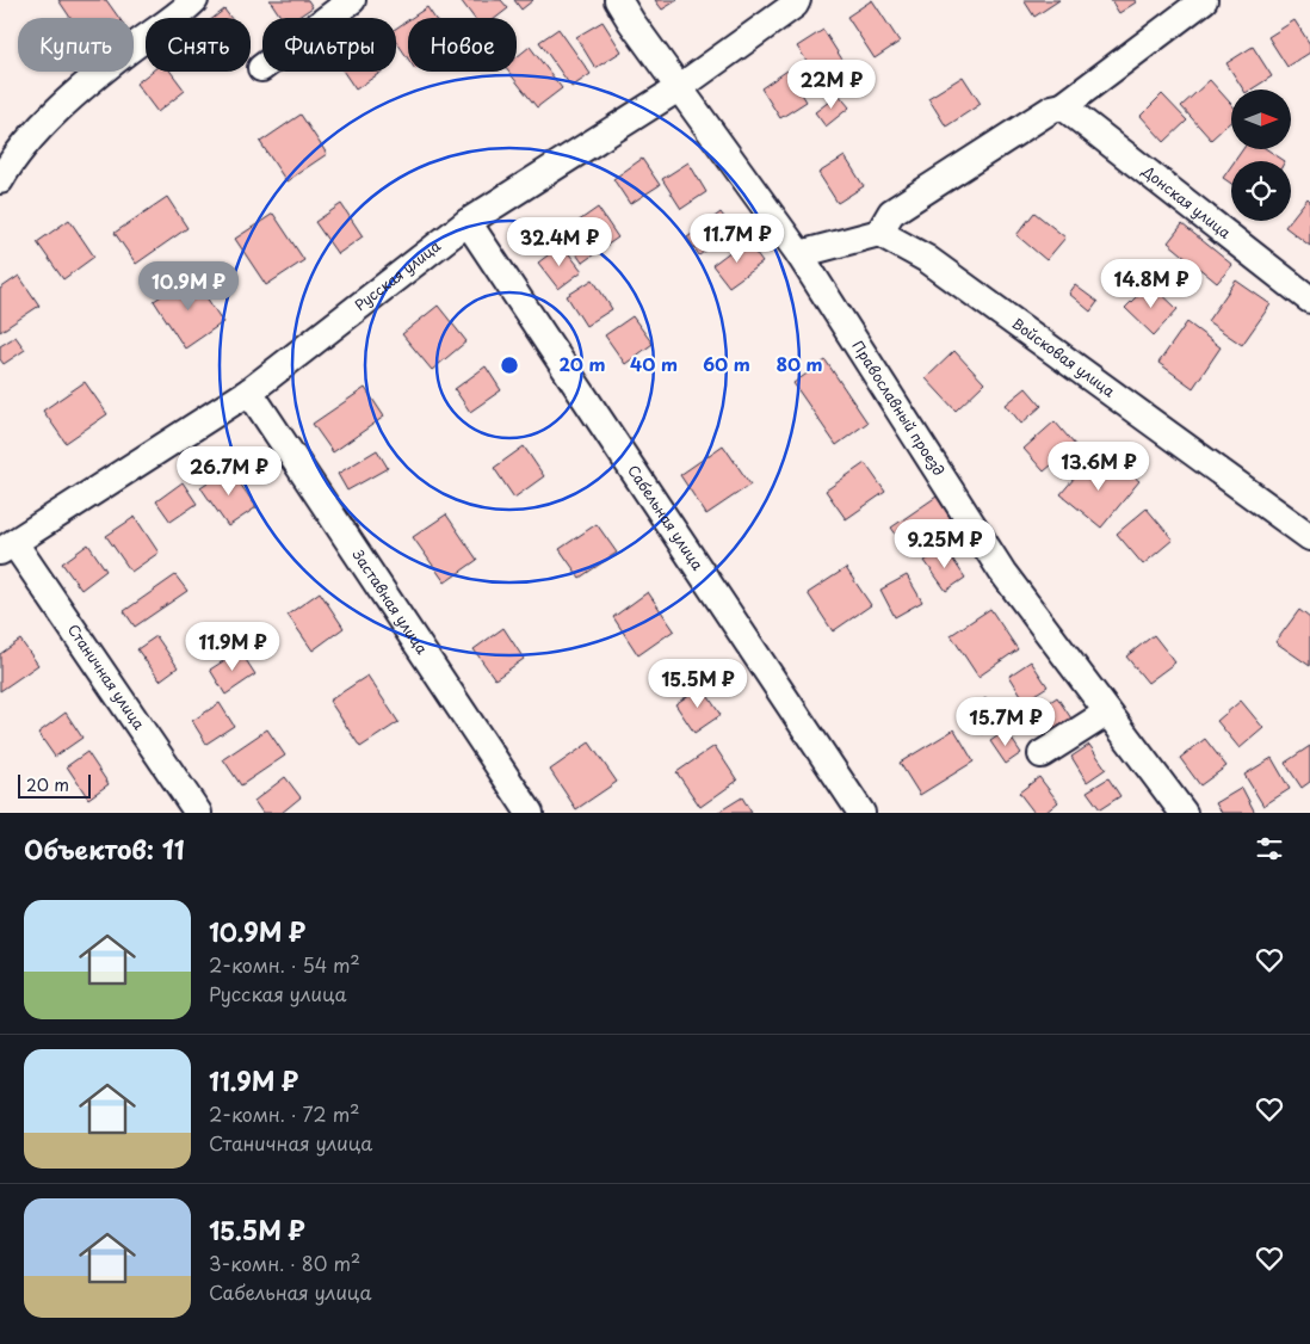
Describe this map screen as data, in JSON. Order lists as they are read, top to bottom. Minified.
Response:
{"streets":{"street":["Донская улица","Русская улица","Войсковая улица","Православный проезд","Сабельная улица","Заставная улица","Станичная улица"]},"crossings":[["Русская улица","Православный проезд"],["Русская улица","Сабельная улица"],["Русская улица","Заставная улица"],["Русская улица","Станичная улица"]],"scale_bar":"20 m","north":"right","page":{"chip":["Купить","Снять","Фильтры","Новое"],"price":["22M ₽","11.7M ₽","32.4M ₽","14.8M ₽","10.9M ₽","13.6M ₽","26.7M ₽","9.25M ₽","11.9M ₽","15.5M ₽","15.7M ₽"],"scale":"20 m","heading":"Объектов: 11","list":[{"name":"10.9M ₽","note":"2-комн. · 54 m² · Русская улица"},{"name":"11.9M ₽","note":"2-комн. · 72 m² · Станичная улица"},{"name":"15.5M ₽","note":"3-комн. · 80 m² · Сабельная улица"}]},"rings":["20 m","40 m","60 m","80 m"]}
